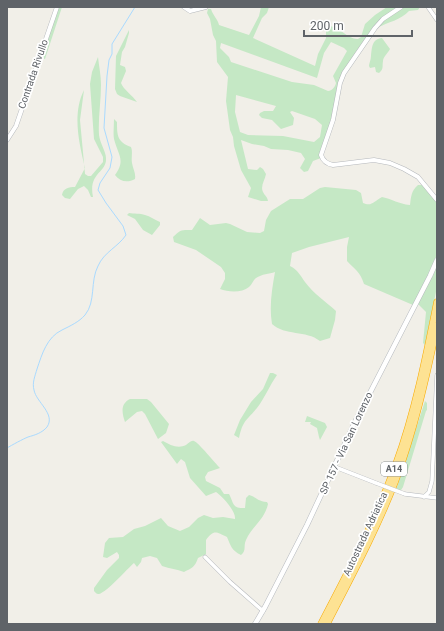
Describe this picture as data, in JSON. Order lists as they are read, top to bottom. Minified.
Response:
{"streets":{"highway":["A14","Autostrada Adriatica"],"main road":["SP 157 - Via San Lorenzo"],"street":["Contrada Rivullo"]},"scale_bar":"200 m"}
